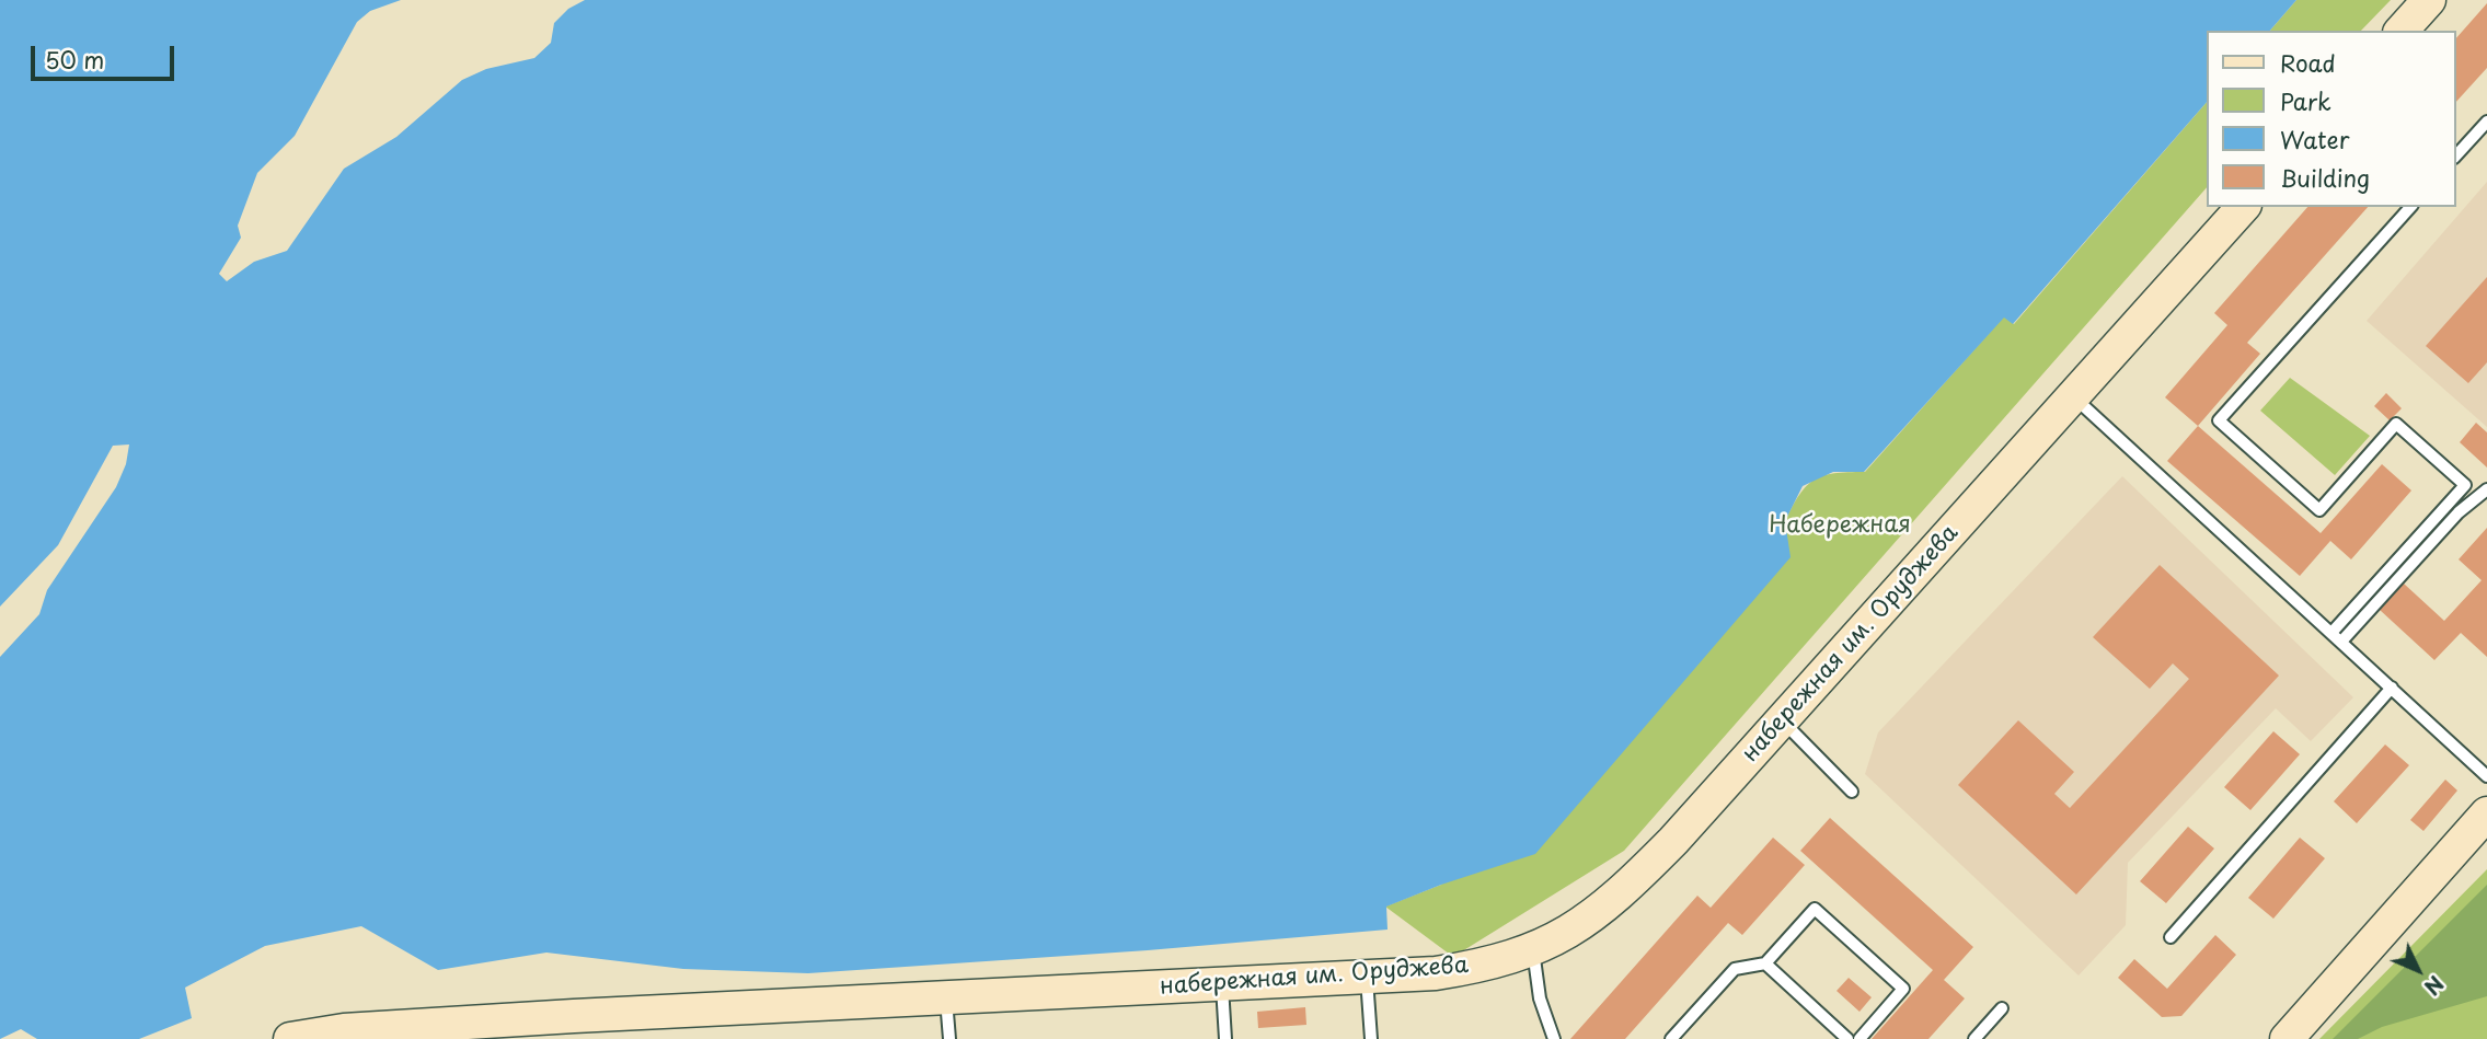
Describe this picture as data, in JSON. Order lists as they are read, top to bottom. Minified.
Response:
{"streets":{"street":["набережная им. Оруджева"]},"parks":["Набережная"],"legend":["Road","Park","Water","Building"],"scale_bar":"50 m","north":"bottom right"}
